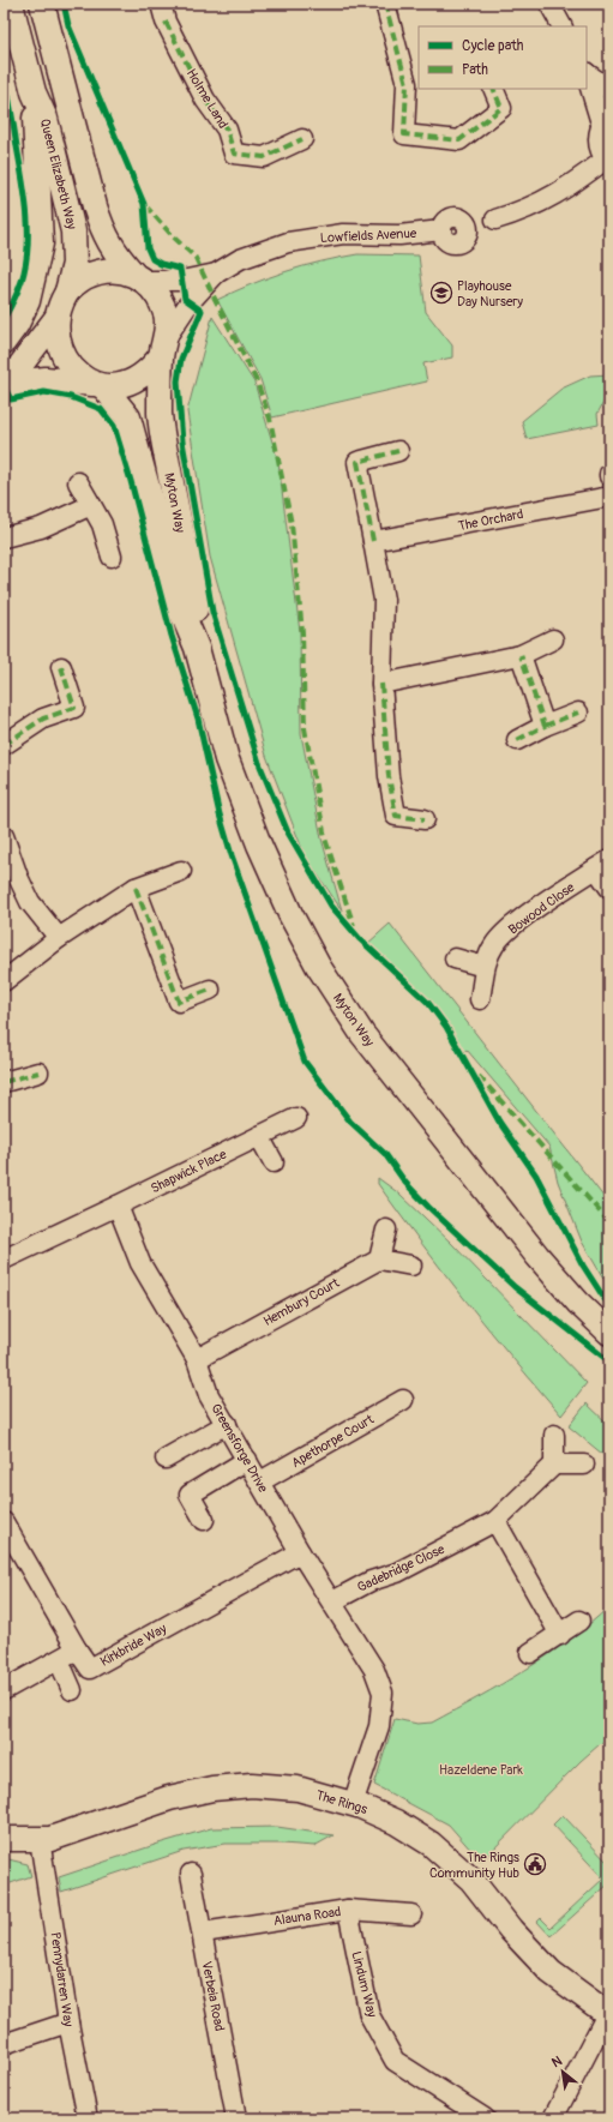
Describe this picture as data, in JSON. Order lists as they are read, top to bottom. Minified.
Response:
{"streets":{"street":["Holme Land","Queen Elizabeth Way","Lowfields Avenue","Myton Way","The Orchard","Bowood Close","Shapwick Place","Hembury Court","Apethorpe Court","Greensforge Drive","Gadebridge Close","Kirkbride Way","The Rings","Alauna Road","Pennydarren Way","Lindum Way","Verbeia Road"]},"crossings":[["Queen Elizabeth Way","Lowfields Avenue"],["Queen Elizabeth Way","Myton Way"],["Lowfields Avenue","Myton Way"],["Shapwick Place","Greensforge Drive"],["Hembury Court","Greensforge Drive"],["Apethorpe Court","Greensforge Drive"],["Greensforge Drive","Gadebridge Close"],["Greensforge Drive","Kirkbride Way"],["Greensforge Drive","The Rings"],["The Rings","Pennydarren Way"],["Alauna Road","Lindum Way"],["Alauna Road","Verbeia Road"]],"parks":["Hazeldene Park"],"places":{"school or university":["Playhouse Day Nursery"],"public building":["The Rings Community Hub"]},"legend":["Cycle path","Path"],"north":"top left"}
